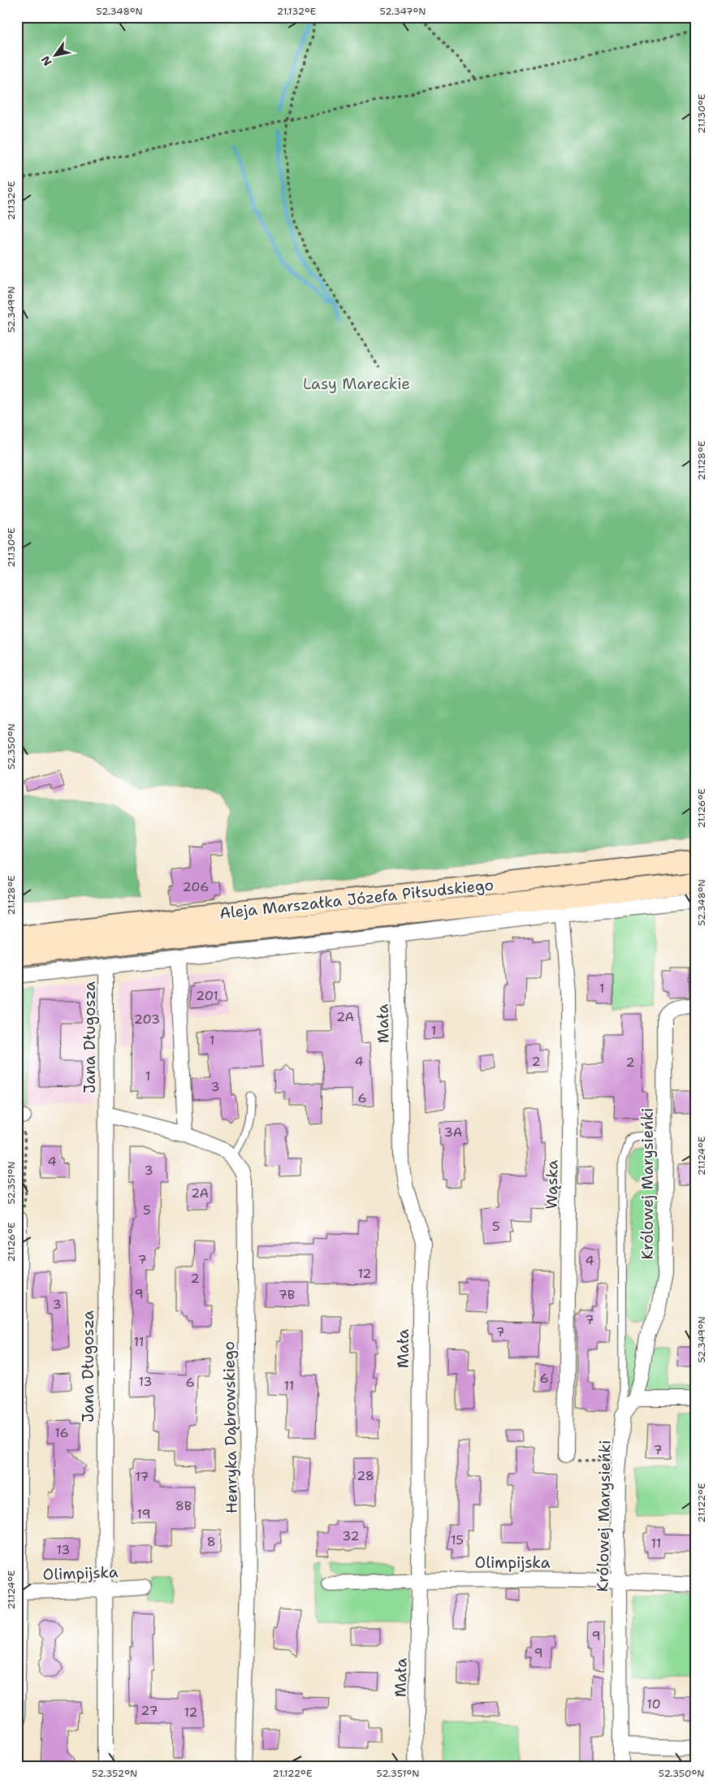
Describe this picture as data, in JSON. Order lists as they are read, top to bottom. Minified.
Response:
{"streets":{"main road":["Aleja Marszałka Józefa Piłsudskiego"],"street":["Mała","Jana Długosza","Królowej Marysieńki","Wąska","Henryka Dąbrowskiego","Olimpijska"]},"crossings":[["Mała","Olimpijska"],["Jana Długosza","Olimpijska"],["Królowej Marysieńki","Olimpijska"]],"parks":["Lasy Mareckie"],"house_numbers":["206","1","201","2A","203","1","1","4","2","2","1","3","6","3A","4","3","2A","5","5","7","4","12","2","9","7B","3","7","7","11","6","13","6","11","16","7","28","17","8B","19","32","15","8","11","13","9","9","10","27","12"],"north":"bottom left","coordinates":["52.348°N","21.132°E","52.347°N","21.130°E","52.349°N","21.128°E","52.350°N","21.126°E","21.124°E","52.351°N","21.122°E","52.352°N"]}
